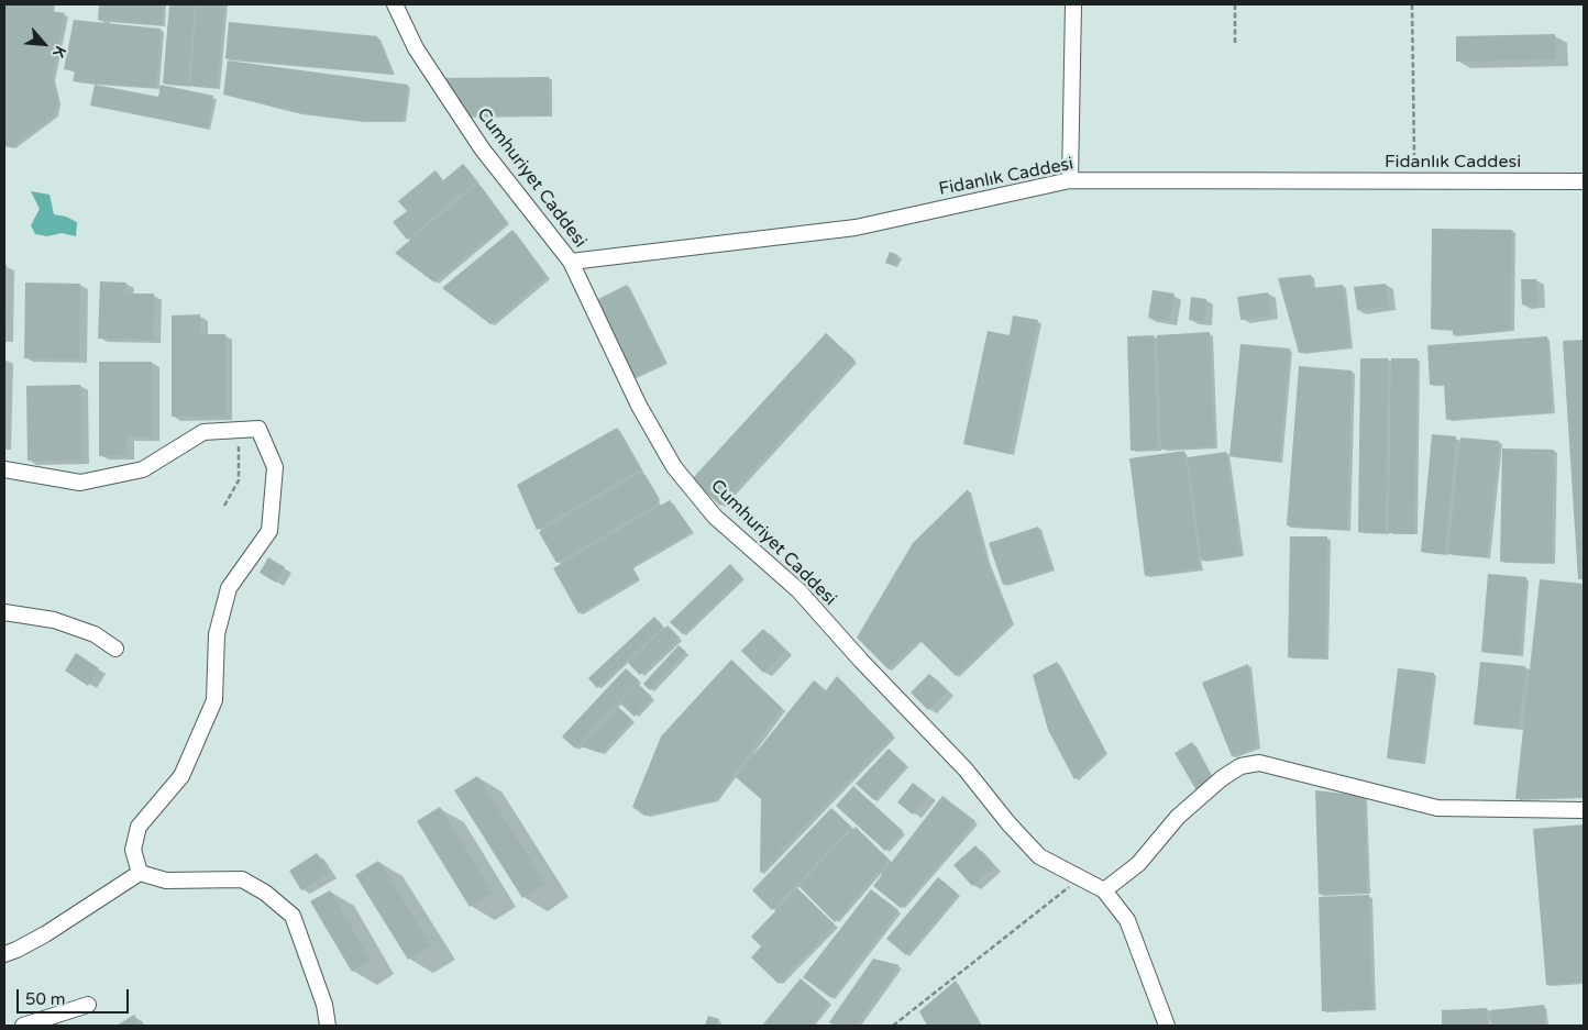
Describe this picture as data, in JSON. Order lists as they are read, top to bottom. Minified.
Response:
{"streets":{"street":["Fidanlık Caddesi","Cumhuriyet Caddesi"]},"crossings":[["Fidanlık Caddesi","Cumhuriyet Caddesi"]],"scale_bar":"50 m","north":"bottom right"}
